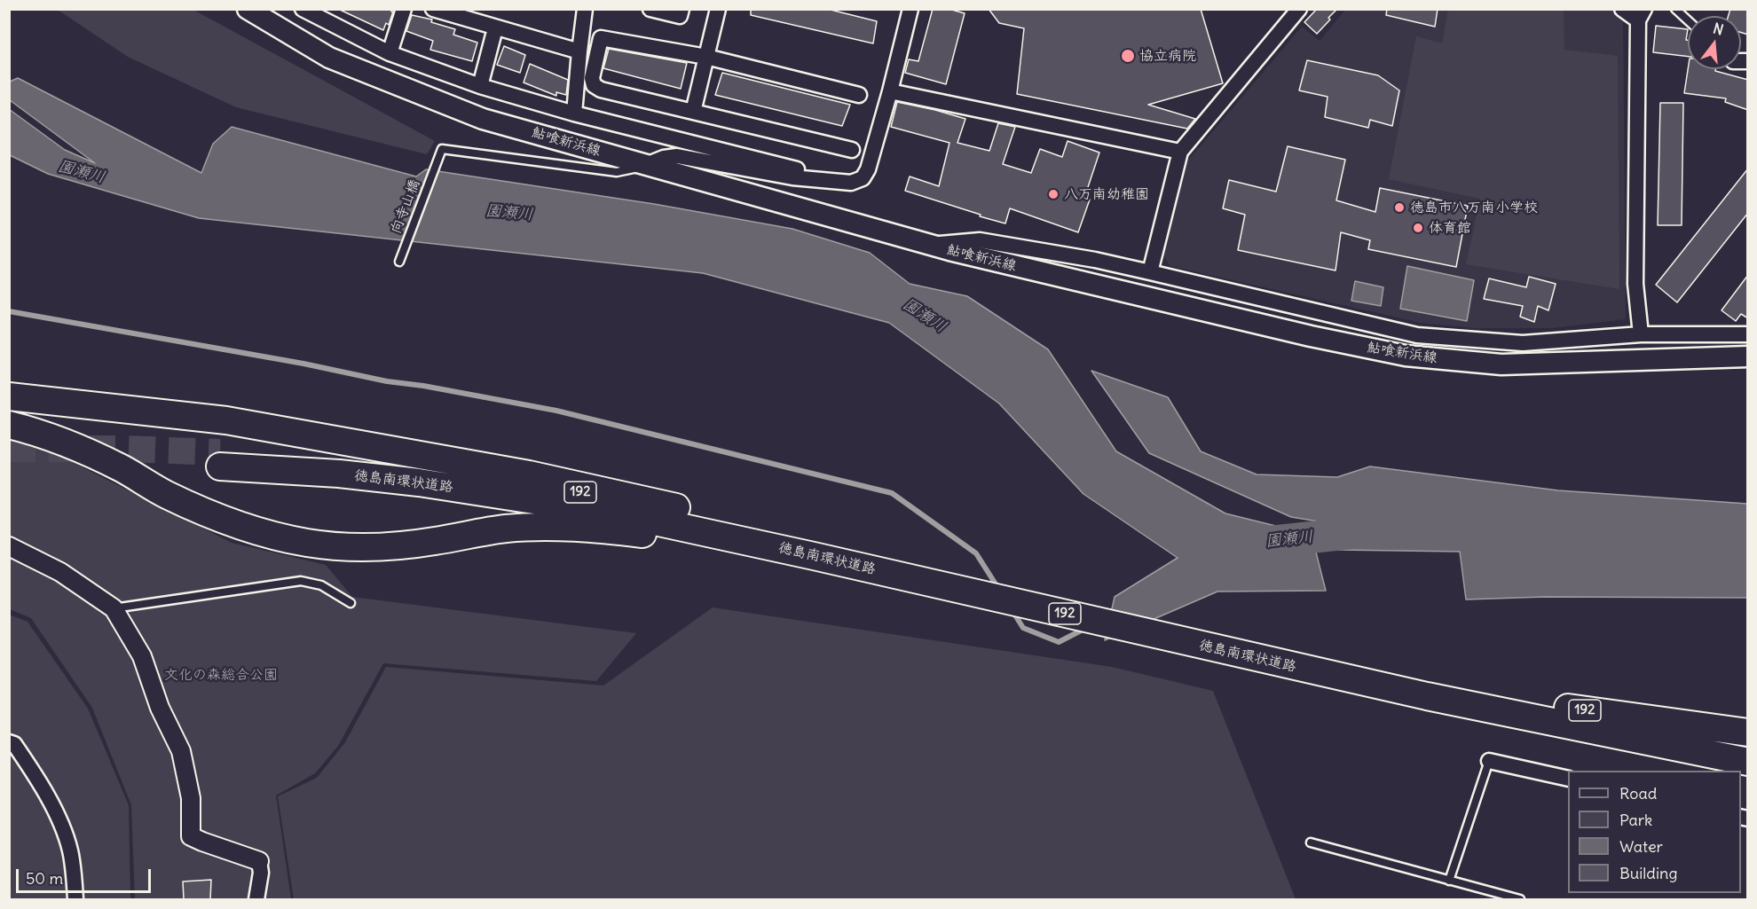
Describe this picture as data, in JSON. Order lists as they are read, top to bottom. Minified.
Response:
{"streets":{"highway":["徳島南環状道路","192"],"main road":["鮎喰新浜線"],"lane":["向寺山橋"]},"crossings":[["鮎喰新浜線","向寺山橋"],["徳島南環状道路","192"]],"water":["園瀬川"],"parks":["文化の森総合公園"],"places":["協立病院","八万南幼稚園","徳島市八万南小学校","体育館"],"legend":["Road","Park","Water","Building"],"scale_bar":"50 m","north":"top"}
